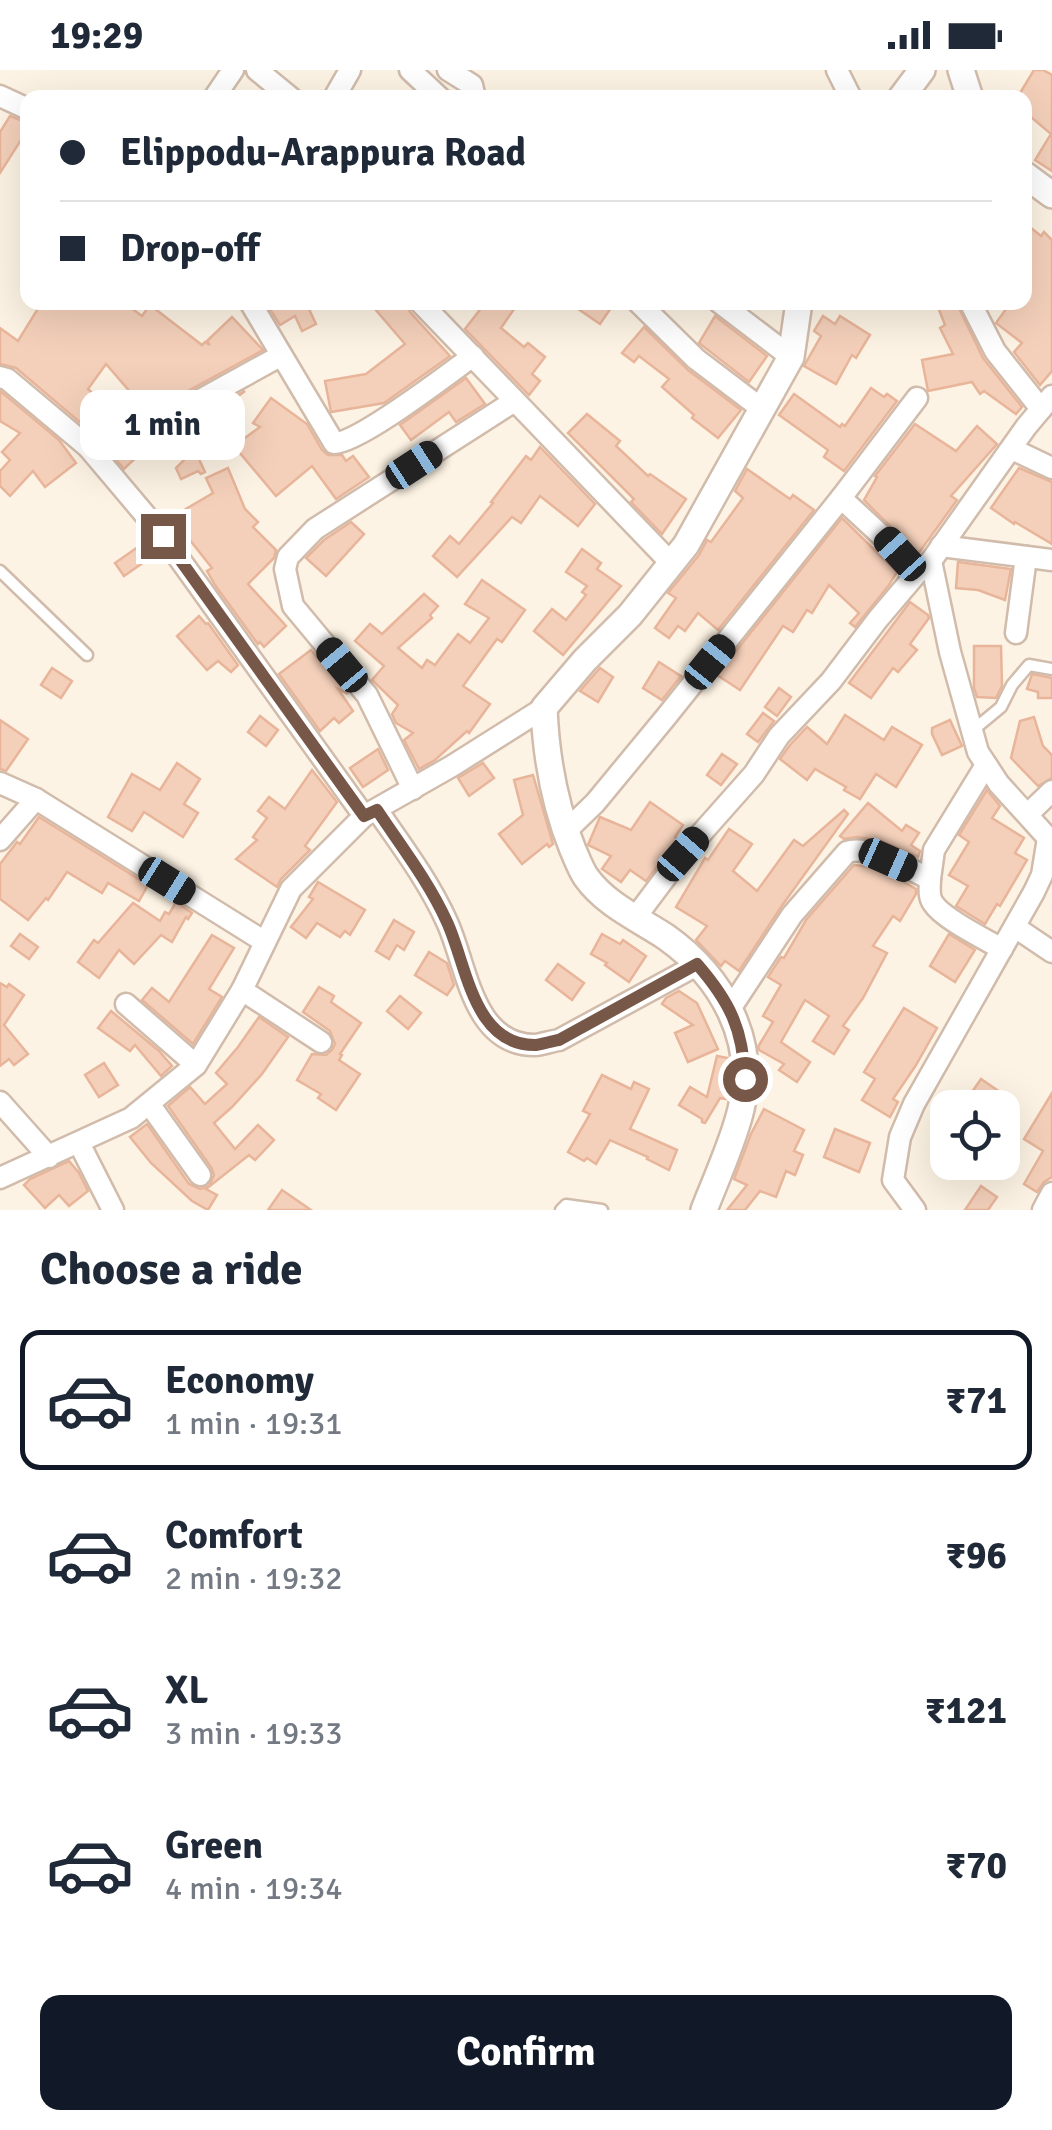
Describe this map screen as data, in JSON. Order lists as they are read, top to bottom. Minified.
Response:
{"page":{"status":"19:29","banner":["Elippodu-Arappura Road","Drop-off"],"bubble":"1 min","heading":"Choose a ride","list":[{"name":"Economy","note":"1 min · 19:31","value":"₹71"},{"name":"Comfort","note":"2 min · 19:32","value":"₹96"},{"name":"XL","note":"3 min · 19:33","value":"₹121"},{"name":"Green","note":"4 min · 19:34","value":"₹70"}],"buttons":"Confirm"}}
